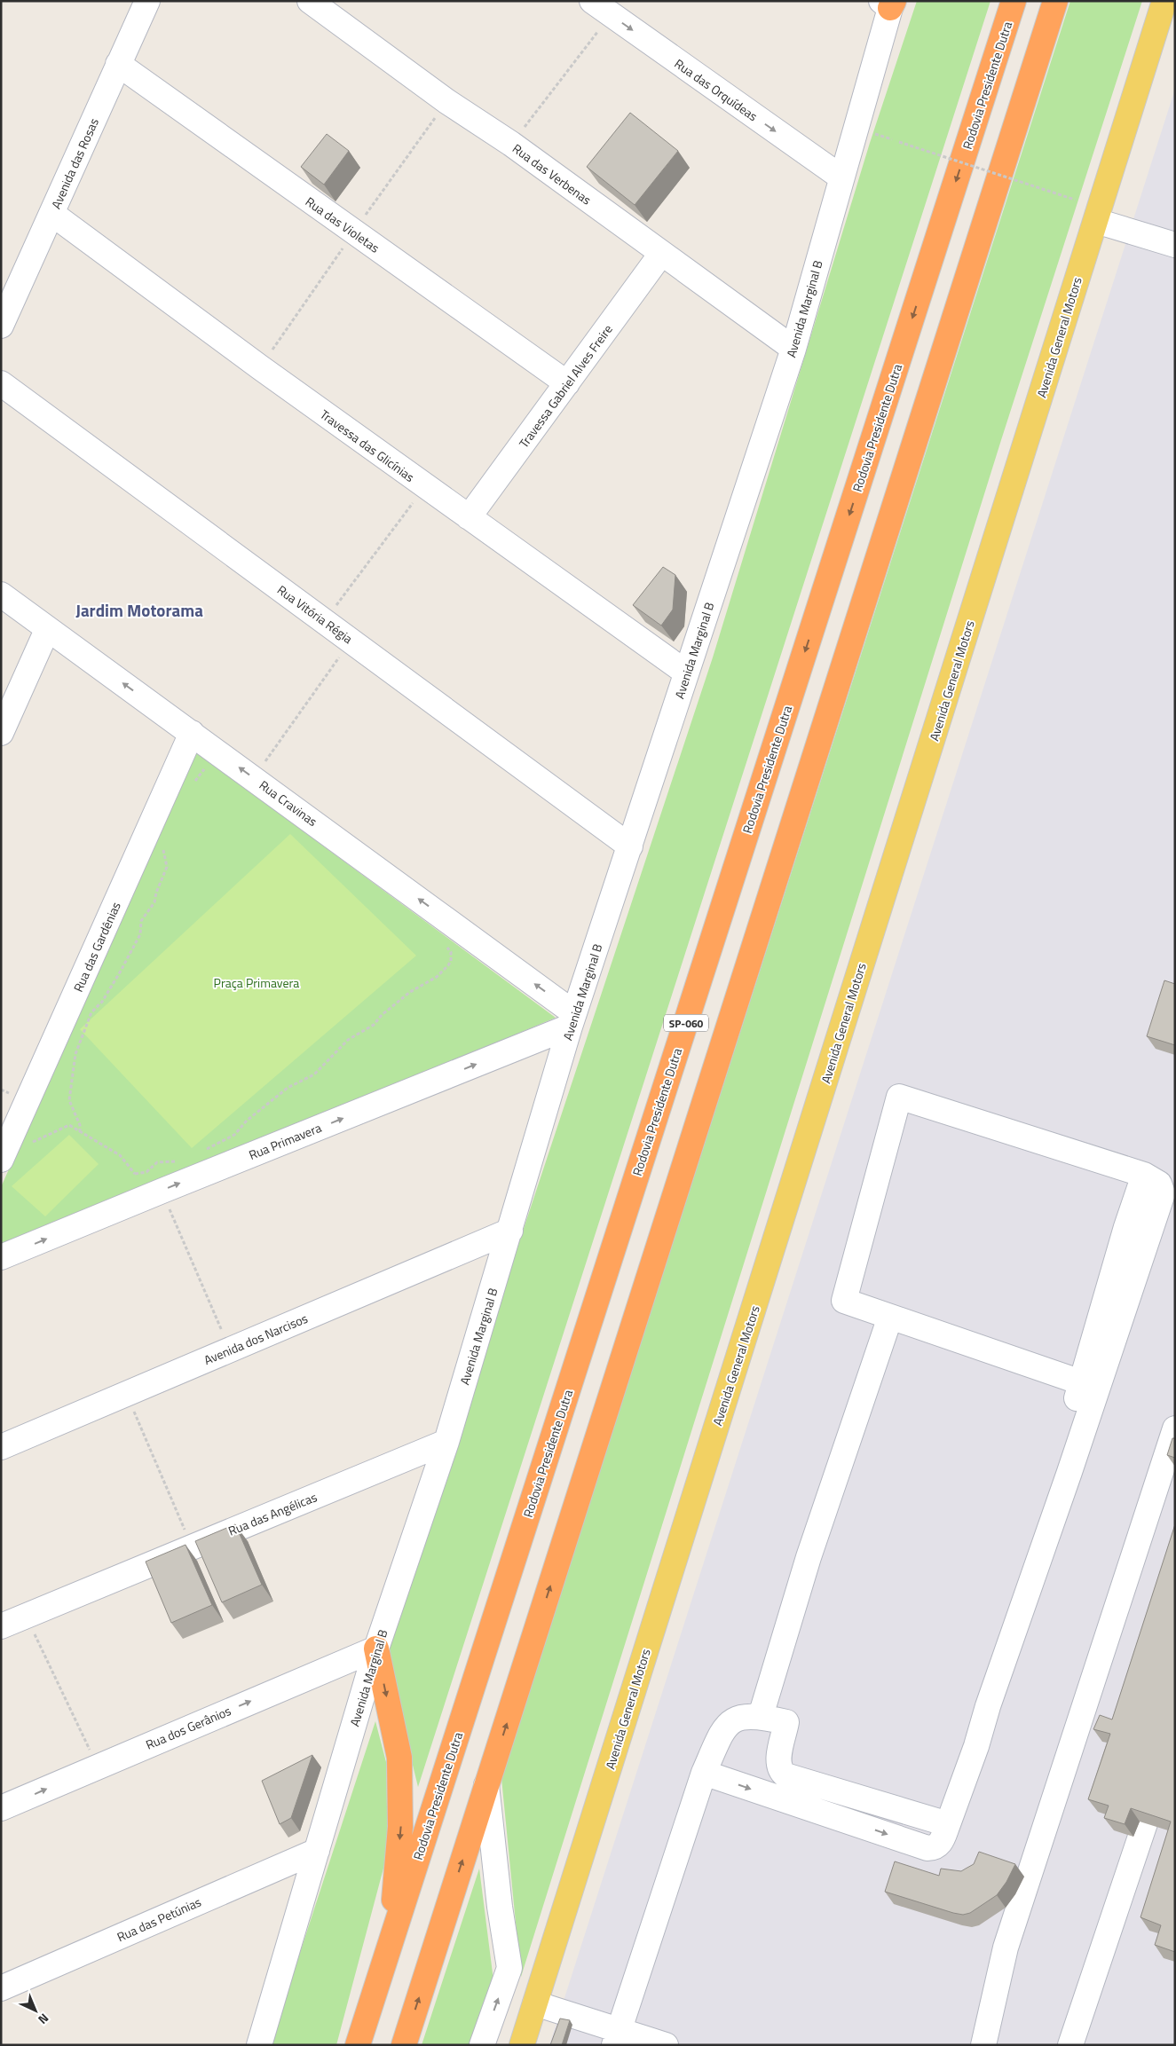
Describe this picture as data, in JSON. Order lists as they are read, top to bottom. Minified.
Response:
{"streets":{"highway":["Rodovia Presidente Dutra","SP-060"],"main road":["Avenida General Motors"],"street":["Rua das Orquídeas","Avenida das Rosas","Rua das Verbenas","Rua das Violetas","Avenida Marginal B","Travessa Gabriel Alves Freire","Travessa das Glicínias","Rua Vitória Régia","Rua Cravinas","Rua das Gardênias","Rua Primavera","Avenida dos Narcisos","Rua das Angélicas","Rua dos Gerânios","Rua das Petúnias"]},"crossings":[["Rua das Orquídeas","Avenida Marginal B"],["Avenida das Rosas","Rua das Violetas"],["Avenida das Rosas","Travessa das Glicínias"],["Rua das Verbenas","Avenida Marginal B"],["Rua das Verbenas","Travessa Gabriel Alves Freire"],["Rua das Violetas","Travessa Gabriel Alves Freire"],["Avenida Marginal B","Travessa das Glicínias"],["Avenida Marginal B","Rua Vitória Régia"],["Avenida Marginal B","Rua Cravinas"],["Avenida Marginal B","Rua Primavera"],["Avenida Marginal B","Avenida dos Narcisos"],["Avenida Marginal B","Rua das Angélicas"],["Avenida Marginal B","Rua dos Gerânios"],["Avenida Marginal B","Rua das Petúnias"],["Travessa Gabriel Alves Freire","Travessa das Glicínias"],["Rua Cravinas","Rua das Gardênias"],["Rua Cravinas","Rua Primavera"]],"one_way":["Rua das Orquídeas","Rua Cravinas","Rua Primavera","Rua dos Gerânios"],"districts":["Jardim Motorama"],"parks":["Praça Primavera"],"north":"bottom right"}
